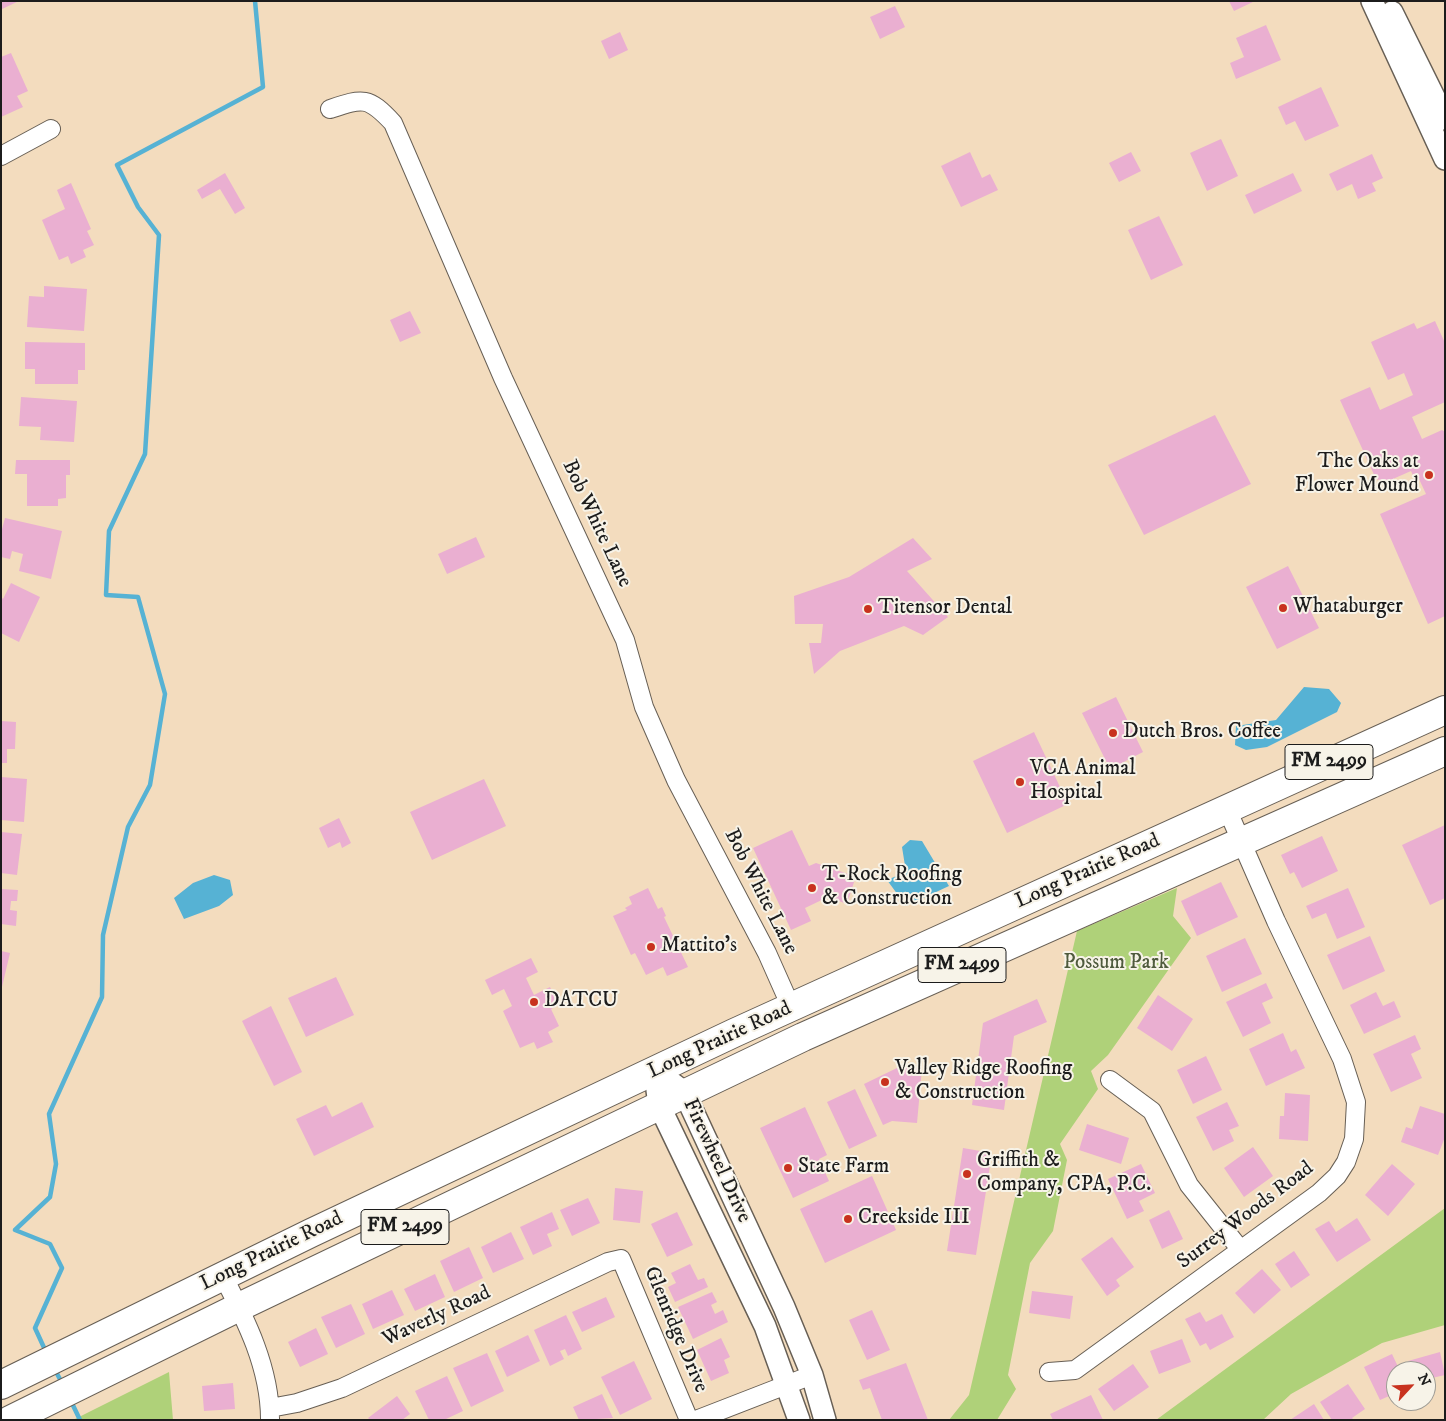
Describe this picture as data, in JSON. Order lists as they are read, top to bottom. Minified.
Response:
{"streets":{"main road":["FM 2499","Long Prairie Road"],"street":["Bob White Lane","Firewheel Drive","Surrey Woods Road","Waverly Road","Glenridge Drive"]},"crossings":[["Bob White Lane","Long Prairie Road"],["Long Prairie Road","Firewheel Drive"],["Long Prairie Road","Surrey Woods Road"],["Waverly Road","Glenridge Drive"]],"parks":["Possum Park"],"places":["The Oaks at Flower Mound","Whataburger","Titensor Dental","Dutch Bros. Coffee","VCA Animal Hospital","T-Rock Roofing & Construction","Mattito's","DATCU","Valley Ridge Roofing & Construction","State Farm","Griffith & Company, CPA, P.C.","Creekside III"],"north":"top right"}
